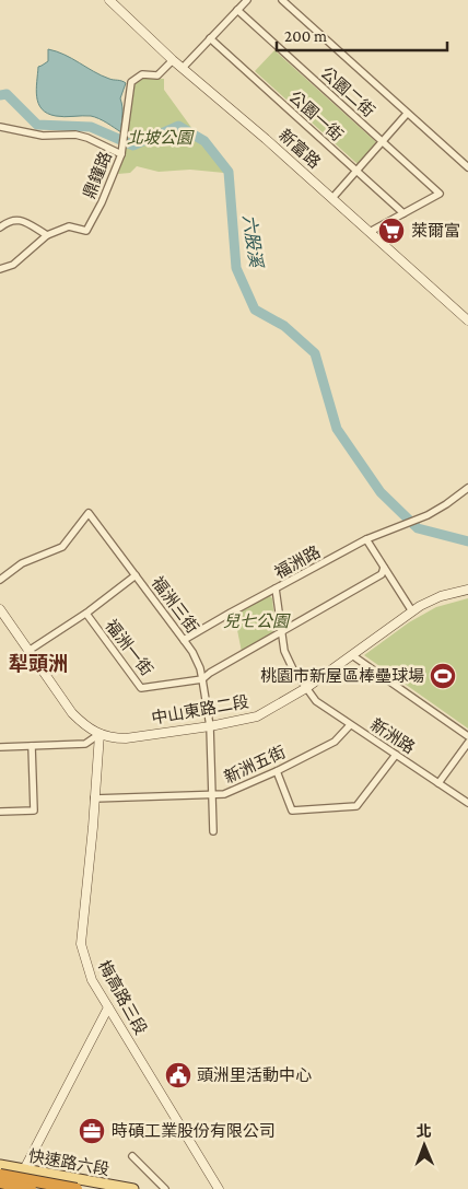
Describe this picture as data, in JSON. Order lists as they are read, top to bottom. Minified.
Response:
{"streets":{"main road":["快速路六段"],"street":["公園二街","公園一街","新富路","鼎鐘路","福洲路","福洲三街","福洲一街","中山東路二段","新洲路","新洲五街","梅高路三段"]},"crossings":[["公園二街","公園一街"],["新富路","鼎鐘路"],["福洲路","福洲一街"],["福洲路","中山東路二段"],["福洲路","新洲路"],["福洲三街","福洲一街"],["福洲三街","中山東路二段"],["福洲三街","新洲五街"],["中山東路二段","新洲路"],["中山東路二段","梅高路三段"],["新洲路","新洲五街"],["新洲五街","梅高路三段"]],"districts":["犁頭洲"],"water":["六股溪"],"parks":["北坡公園","兒七公園"],"places":{"supermarket":["萊爾富"],"sports":["桃園市新屋區棒壘球場"],"public building":["頭洲里活動中心"],"office":["時碩工業股份有限公司"]},"scale_bar":"200 m","north":"top"}
